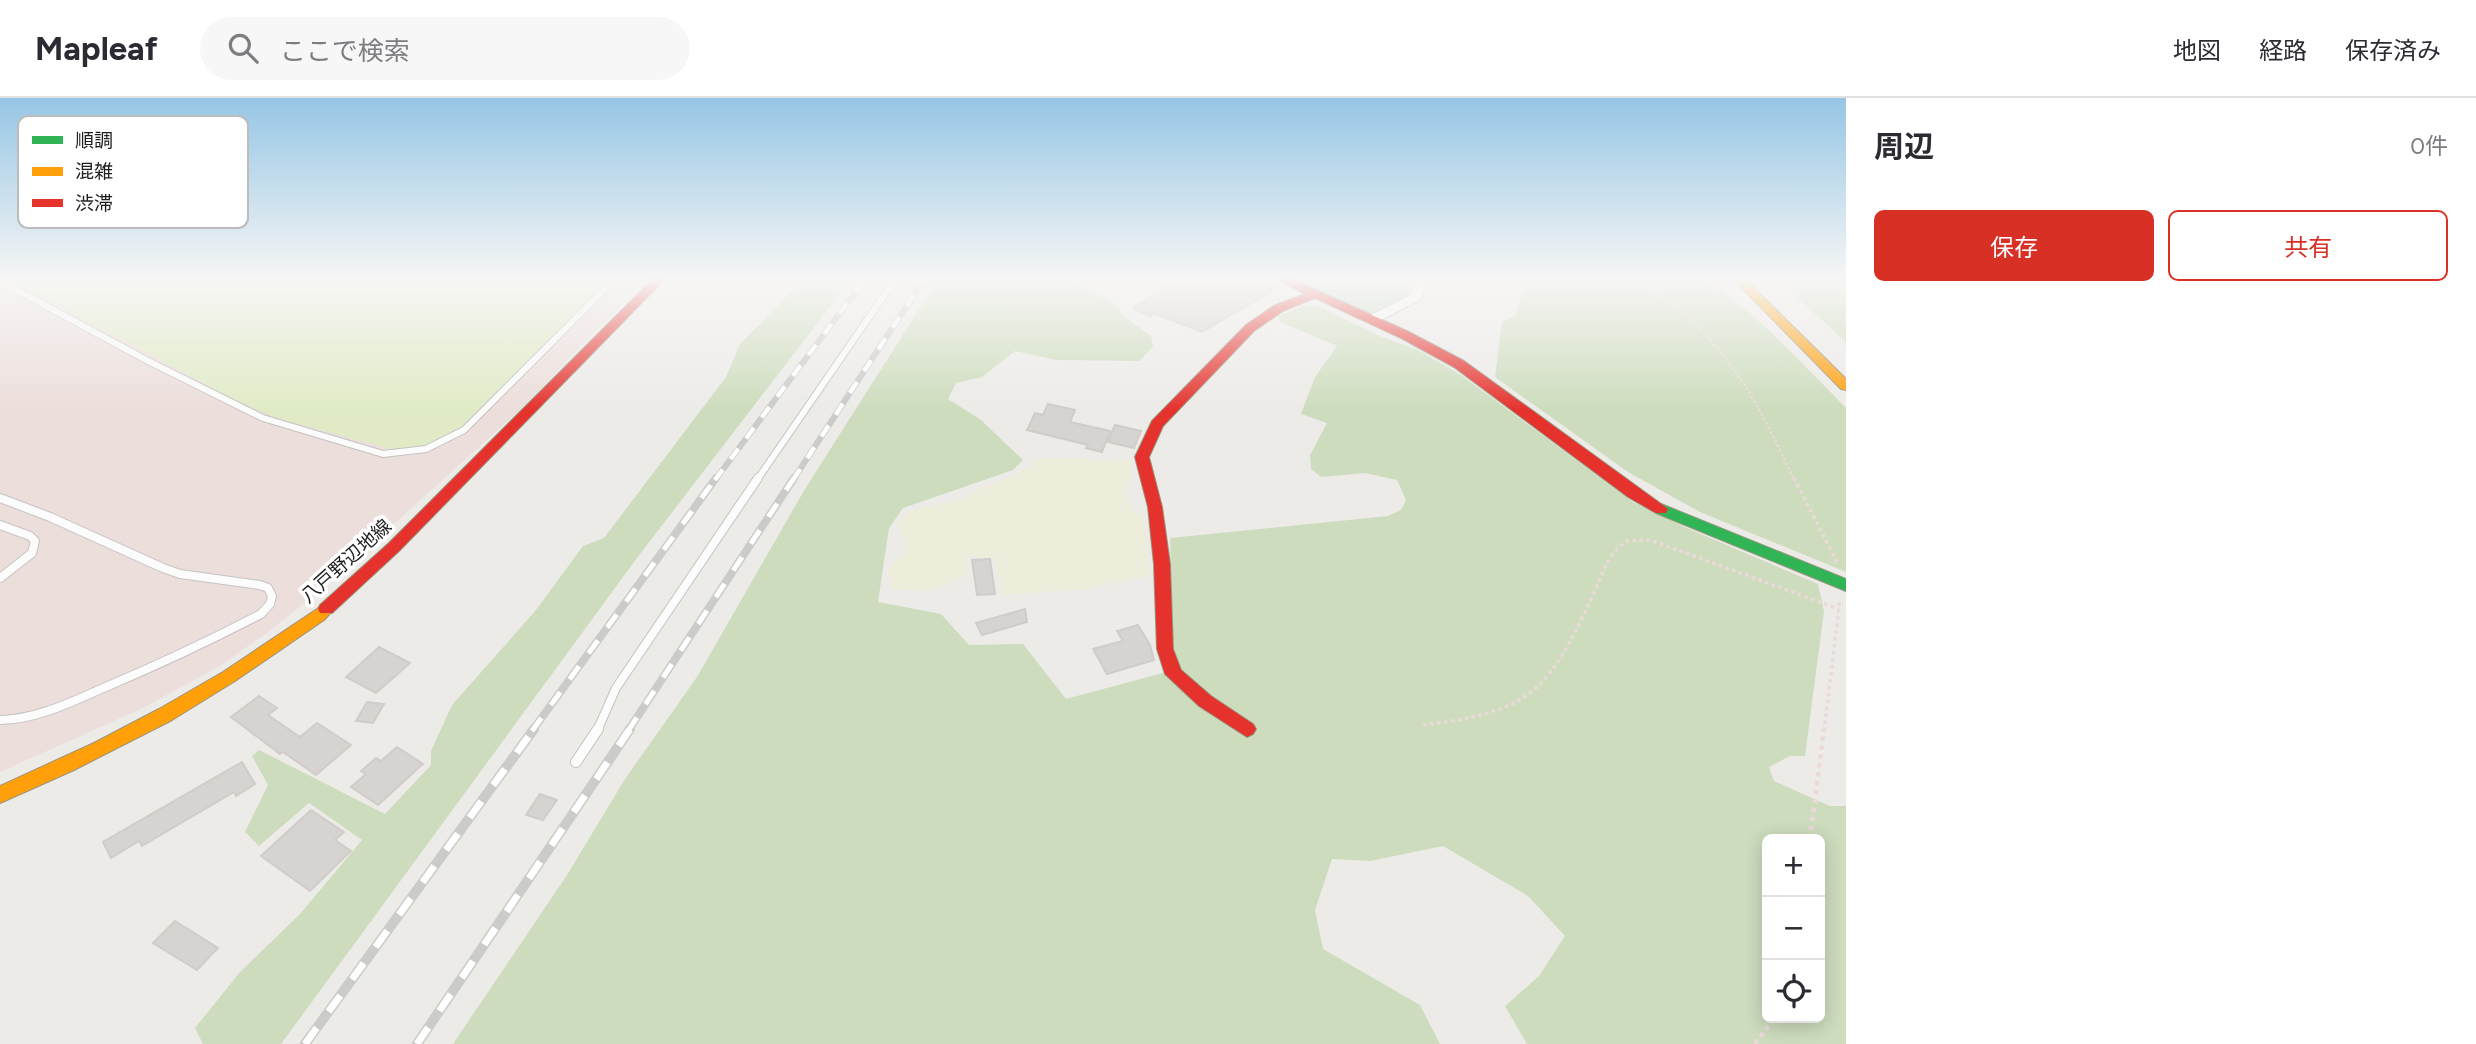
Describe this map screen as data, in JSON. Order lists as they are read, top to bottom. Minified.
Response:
{"streets":{"main road":["八戸野辺地線"]},"legend":["順調","混雑","渋滞"],"page":{"header":"Mapleaf","search":"ここで検索","nav":["地図","経路","保存済み"],"heading":["周辺","0件"],"buttons":["保存","共有"],"map_buttons":["+","−"]}}
